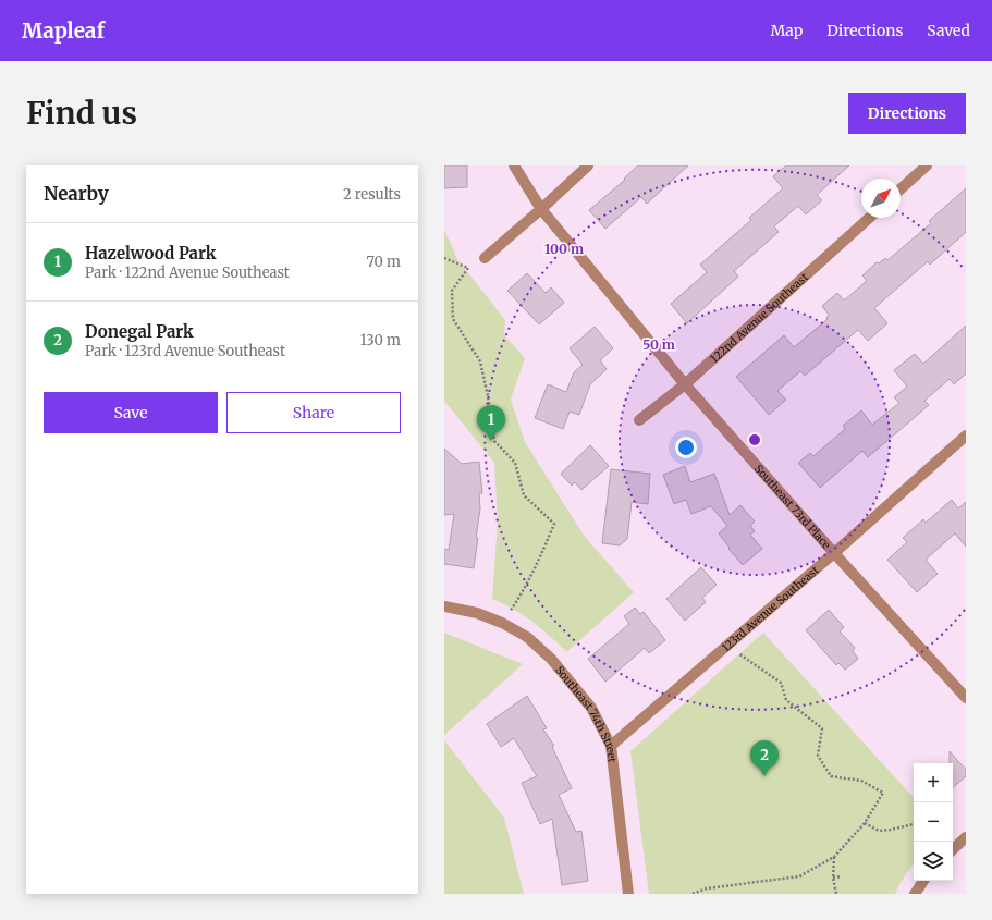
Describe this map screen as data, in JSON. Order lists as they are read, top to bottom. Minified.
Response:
{"streets":{"street":["122nd Avenue Southeast","Southeast 73rd Place","123rd Avenue Southeast","Southeast 74th Street"]},"crossings":[["122nd Avenue Southeast","Southeast 73rd Place"],["Southeast 73rd Place","123rd Avenue Southeast"],["123rd Avenue Southeast","Southeast 74th Street"]],"north":"top right","page":{"header":"Mapleaf","nav":["Map","Directions","Saved"],"buttons":["Directions",["Save","Share"]],"title":"Find us","heading":["Nearby","2 results"],"list":[{"mark":"1","name":"Hazelwood Park","note":"Park · 122nd Avenue Southeast","value":"70 m"},{"mark":"2","name":"Donegal Park","note":"Park · 123rd Avenue Southeast","value":"130 m"}],"pins":["1","2"],"map_buttons":["+","−"]},"rings":["100 m","50 m"]}
